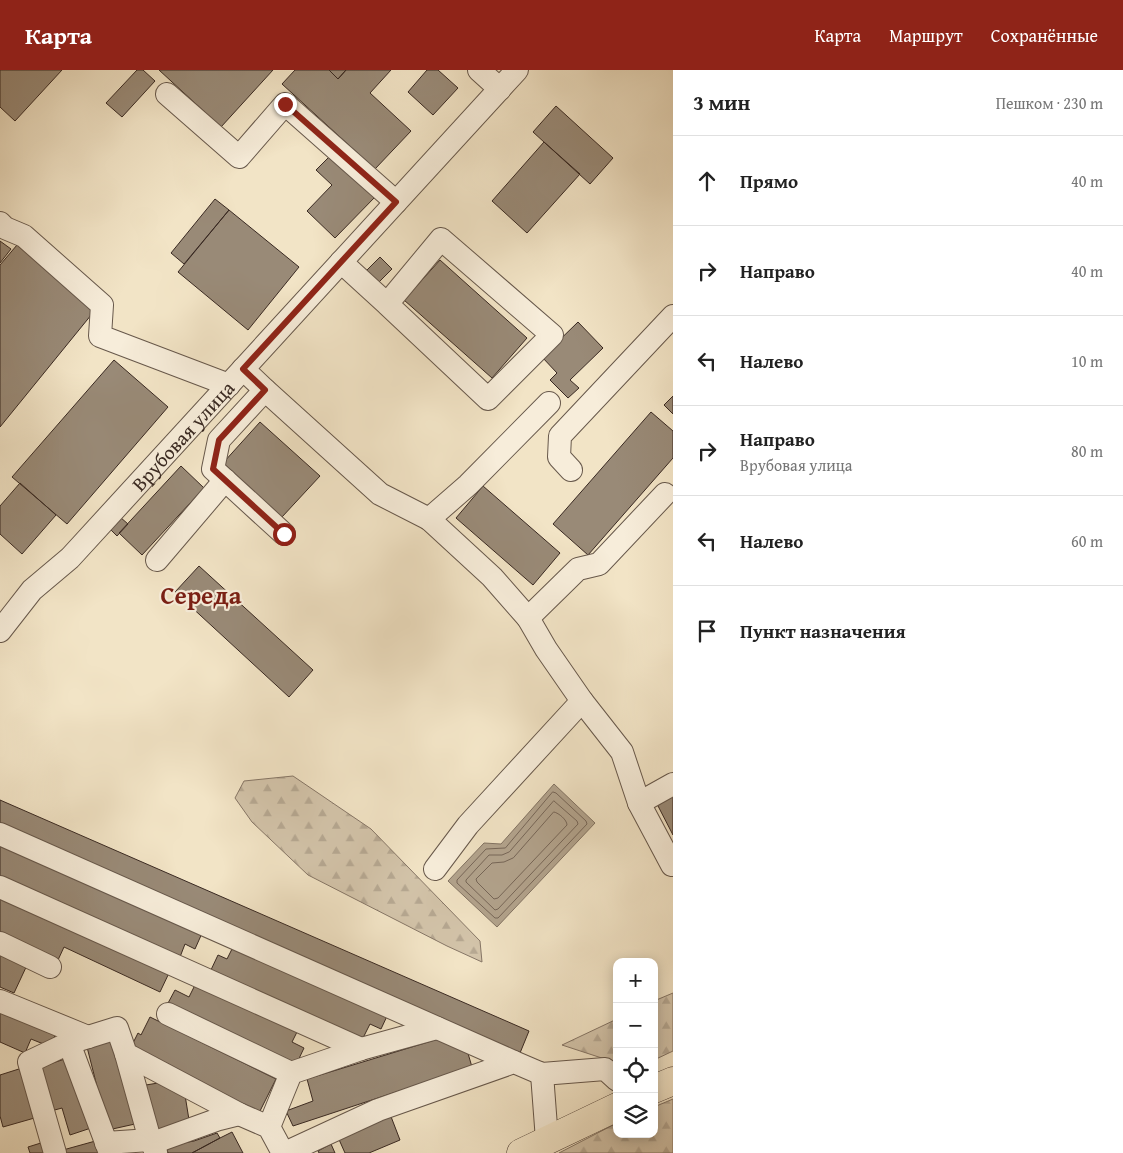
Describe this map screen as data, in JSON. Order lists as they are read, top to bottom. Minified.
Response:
{"streets":{"street":["Врубовая улица"]},"districts":["Середа"],"page":{"header":"Карта","nav":["Карта","Маршрут","Сохранённые"],"heading":["3 мин","Пешком · 230 m"],"list":[["Прямо","40 m"],["Направо","40 m"],["Налево","10 m"],["Направо","Врубовая улица","80 m"],["Налево","60 m"],"Пункт назначения"],"map_buttons":["+","−"]}}
